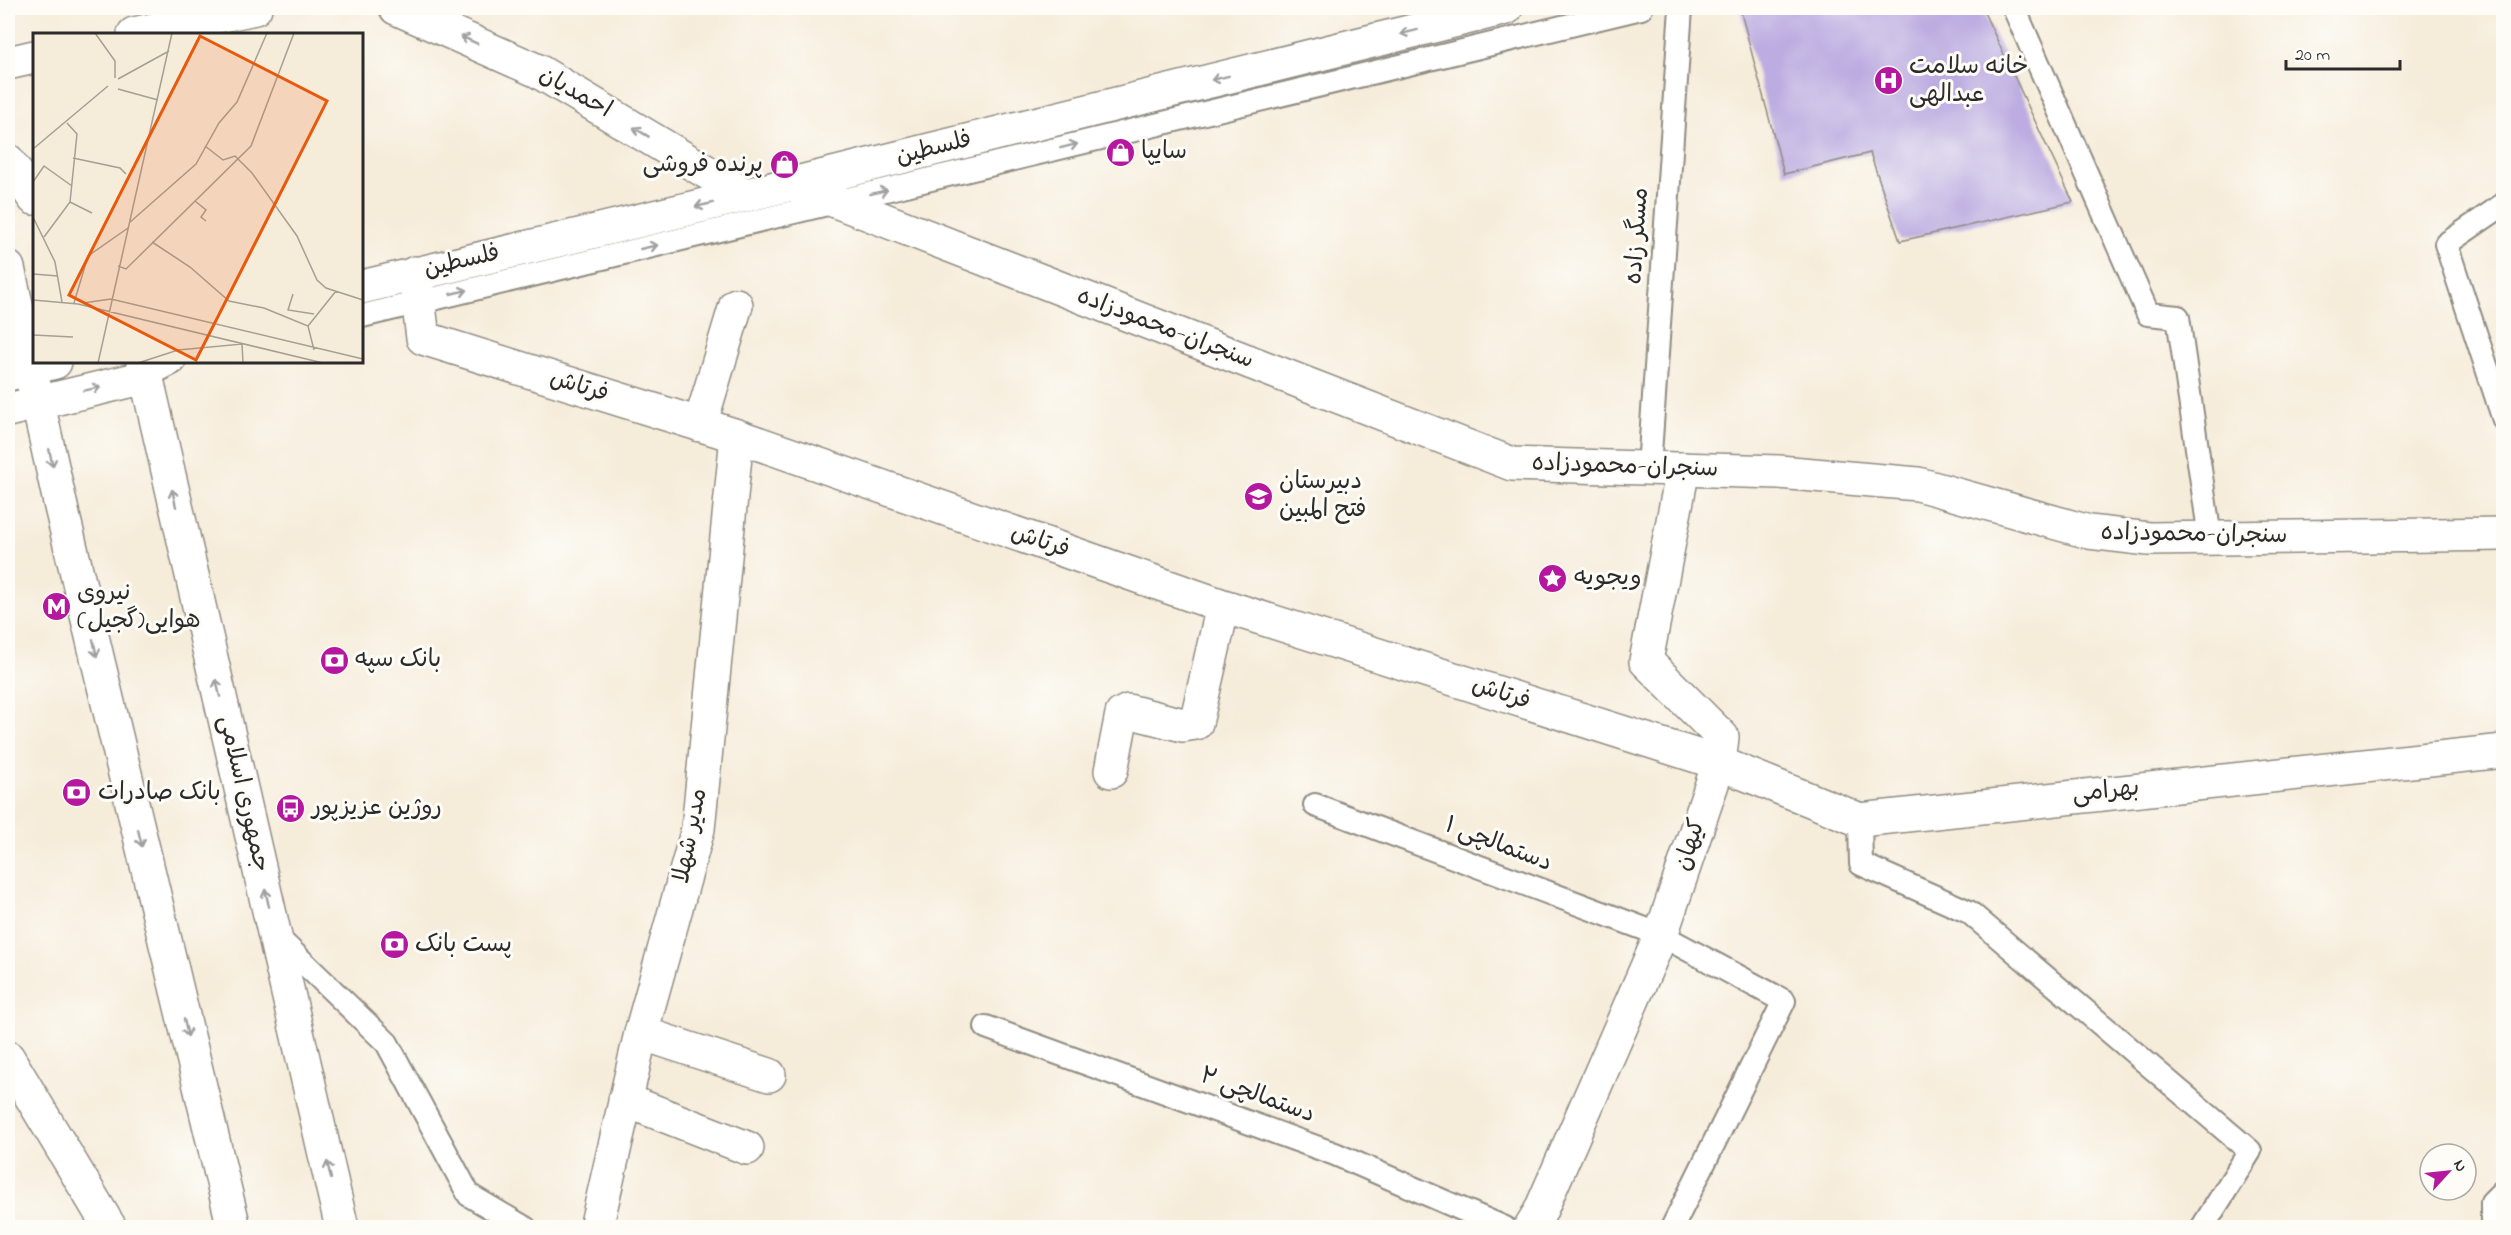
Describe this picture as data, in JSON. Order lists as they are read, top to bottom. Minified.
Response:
{"streets":{"street":["احمدیان","فلسطین","سنجران-محمودزاده","فرتاش","بهرامی","جمهوری اسلامی","مدیر شهلا","کیهان"],"lane":["مسگر زاده","دستمالچی ۱","دستمالچی ۲"]},"crossings":[["احمدیان","فلسطین"],["فلسطین","سنجران-محمودزاده"],["فلسطین","فرتاش"],["مسگر زاده","سنجران-محمودزاده"],["سنجران-محمودزاده","کیهان"],["فرتاش","بهرامی"],["فرتاش","مدیر شهلا"],["فرتاش","کیهان"],["بهرامی","کیهان"],["دستمالچی ۱","کیهان"]],"one_way":["احمدیان","فلسطین"],"places":{"hospital":["خانه سلامت عبدالهی"],"shop":["سایپا","پرنده فروشی"],"school or university":["دبیرستان فتح المبین"],"place":["ویجویه"],"metro station":["نیروی هوایی(گجیل)"],"bank":["بانک سپه","بانک صادرات","پست بانک"],"bus stop":["روژین عزیزپور"]},"scale_bar":"20 m","north":"top right"}
